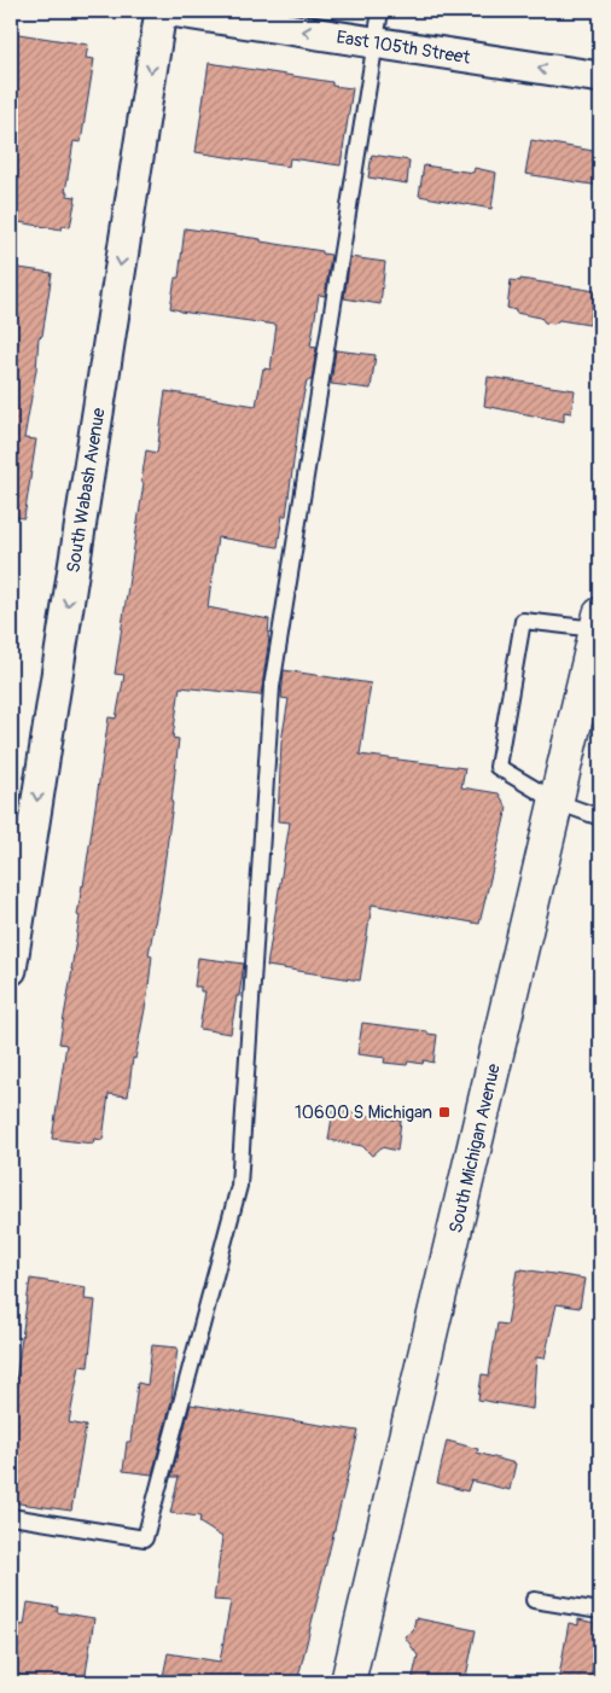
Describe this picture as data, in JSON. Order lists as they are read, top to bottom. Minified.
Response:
{"streets":{"main road":["South Michigan Avenue"],"street":["East 105th Street","South Wabash Avenue"]},"one_way":["East 105th Street","South Wabash Avenue"],"places":{"transit":["10600 S Michigan"]}}
